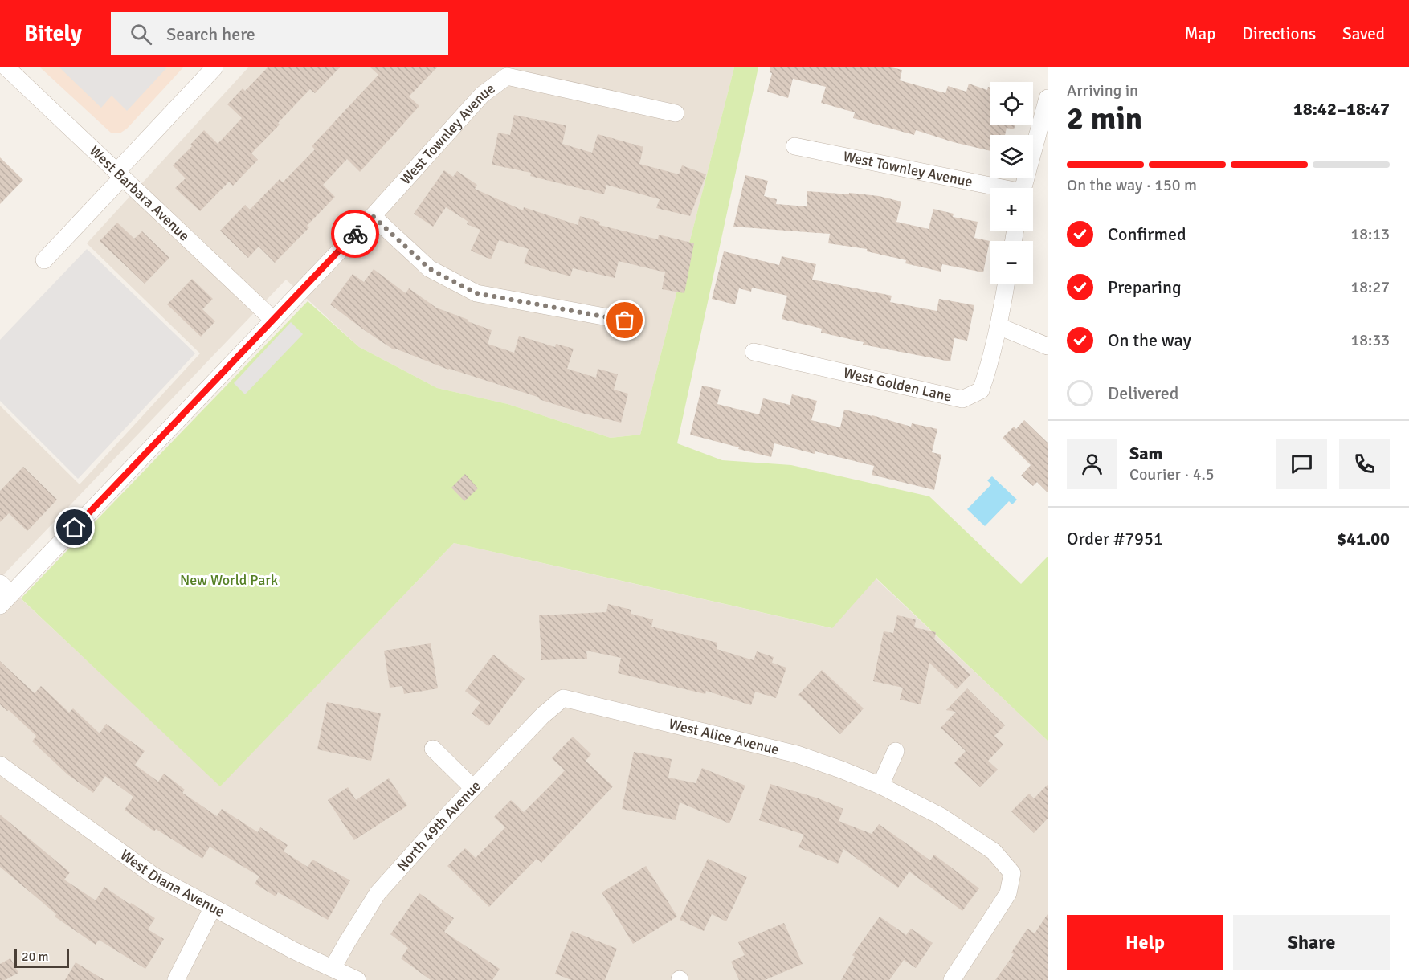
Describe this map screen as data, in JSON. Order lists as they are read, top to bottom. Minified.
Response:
{"streets":{"street":["West Townley Avenue","West Barbara Avenue","West Golden Lane","West Alice Avenue","North 49th Avenue","West Diana Avenue"]},"crossings":[["West Townley Avenue","West Barbara Avenue"],["West Alice Avenue","North 49th Avenue"],["North 49th Avenue","West Diana Avenue"]],"parks":["New World Park"],"scale_bar":"20 m","page":{"header":"Bitely","search":"Search here","nav":["Map","Directions","Saved"],"heading":["2 min","Arriving in","18:42–18:47"],"panel":["Sam","Courier · 4.5","Order #7951","$41.00"],"map_buttons":["+","−"],"bar":"On the way · 150 m","list":[["Confirmed","18:13"],["Preparing","18:27"],["On the way","18:33"],"Delivered"],"buttons":["Help","Share"],"scale":"20 m"}}
